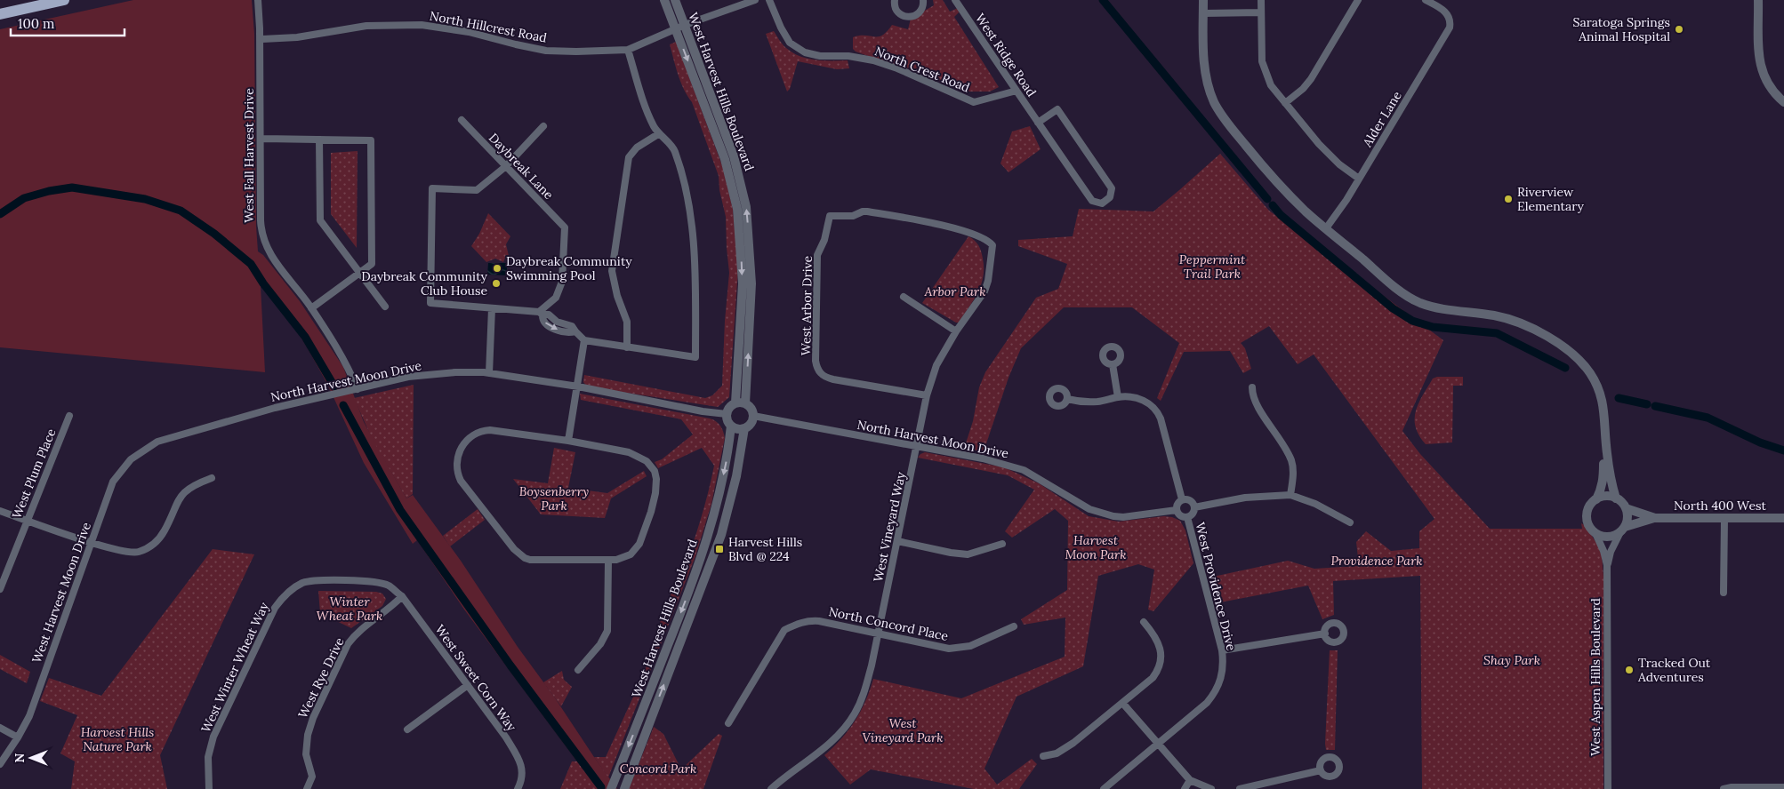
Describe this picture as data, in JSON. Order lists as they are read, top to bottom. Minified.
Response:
{"streets":{"street":["North Hillcrest Road","West Ridge Road","North Crest Road","West Harvest Hills Boulevard","Alder Lane","West Fall Harvest Drive","Daybreak Lane","West Arbor Drive","North Harvest Moon Drive","West Plum Place","North 400 West","West Vineyard Way","West Providence Drive","West Harvest Moon Drive","North Concord Place","West Winter Wheat Way","West Aspen Hills Boulevard","West Rye Drive","West Sweet Corn Way"]},"crossings":[["North Hillcrest Road","West Harvest Hills Boulevard"],["West Ridge Road","North Crest Road"],["West Harvest Hills Boulevard","North Harvest Moon Drive"],["West Fall Harvest Drive","North Harvest Moon Drive"],["West Arbor Drive","West Vineyard Way"],["North Harvest Moon Drive","West Vineyard Way"],["North Harvest Moon Drive","West Providence Drive"],["North Harvest Moon Drive","West Harvest Moon Drive"],["West Vineyard Way","North Concord Place"],["West Winter Wheat Way","West Sweet Corn Way"],["West Rye Drive","West Sweet Corn Way"]],"parks":["Peppermint Trail Park","Arbor Park","Boysenberry Park","Harvest Moon Park","Providence Park","Winter Wheat Park","Shay Park","West Vineyard Park","Harvest Hills Nature Park","Concord Park"],"places":{"other":["Saratoga Springs Animal Hospital","Riverview Elementary","Daybreak Community Swimming Pool","Daybreak Community Club House","Tracked Out Adventures"],"transit":["Harvest Hills Blvd @ 224"]},"scale_bar":"100 m","north":"left"}
